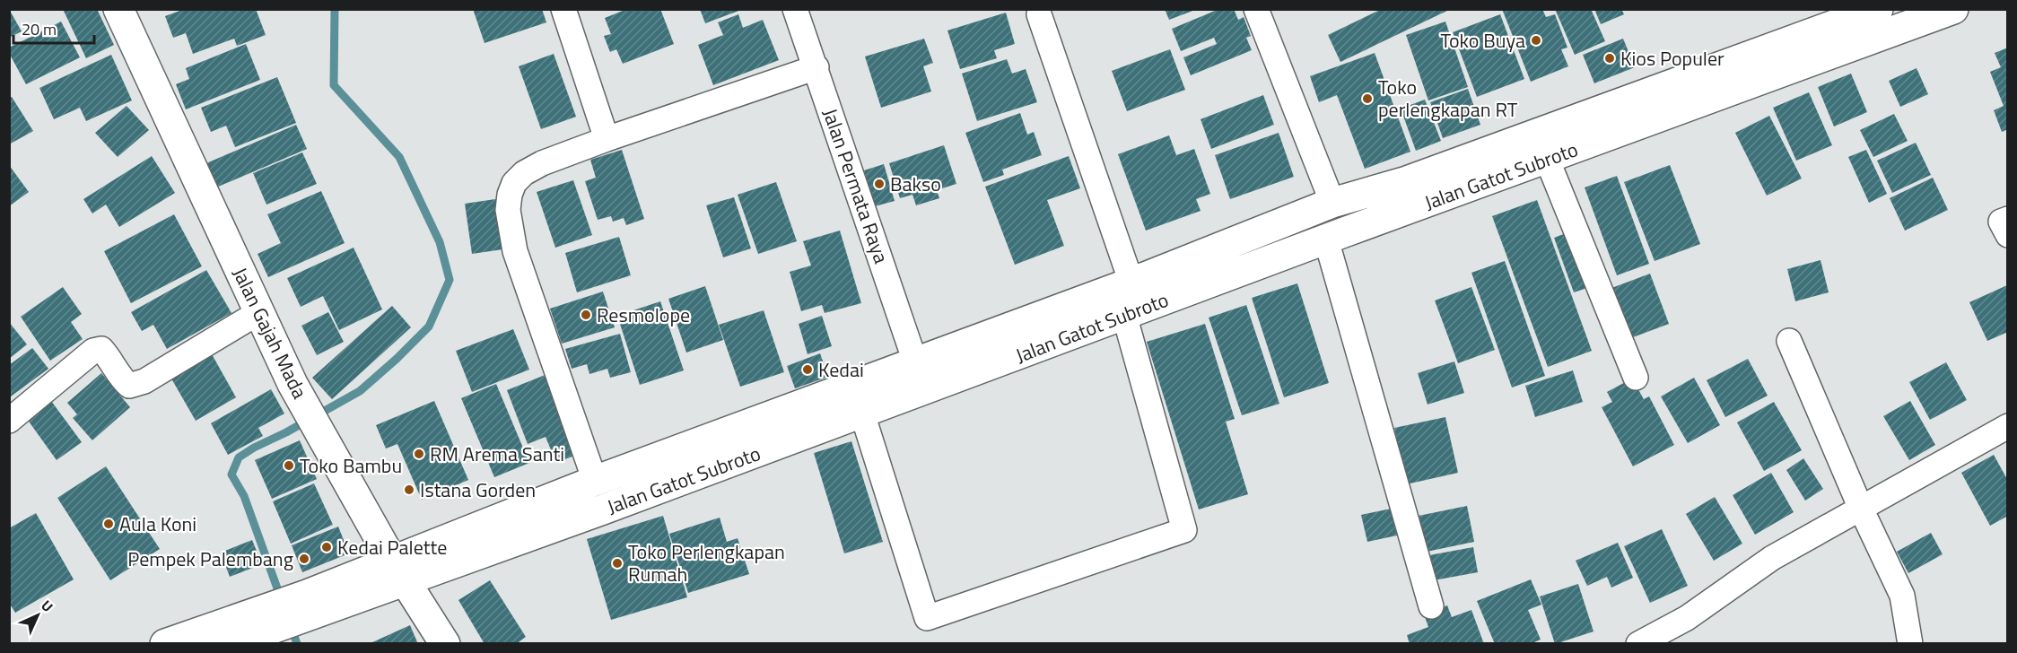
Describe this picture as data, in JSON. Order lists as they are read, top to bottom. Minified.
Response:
{"streets":{"street":["Jalan Gatot Subroto","Jalan Permata Raya","Jalan Gajah Mada"]},"crossings":[["Jalan Gatot Subroto","Jalan Permata Raya"],["Jalan Gatot Subroto","Jalan Gajah Mada"]],"places":["Toko Buya","Kios Populer","Toko perlengkapan RT","Bakso","Resmolope","Kedai","RM Arema Santi","Toko Bambu","Istana Gorden","Aula Koni","Kedai Palette","Pempek Palembang","Toko Perlengkapan Rumah"],"scale_bar":"20 m","north":"top right"}
